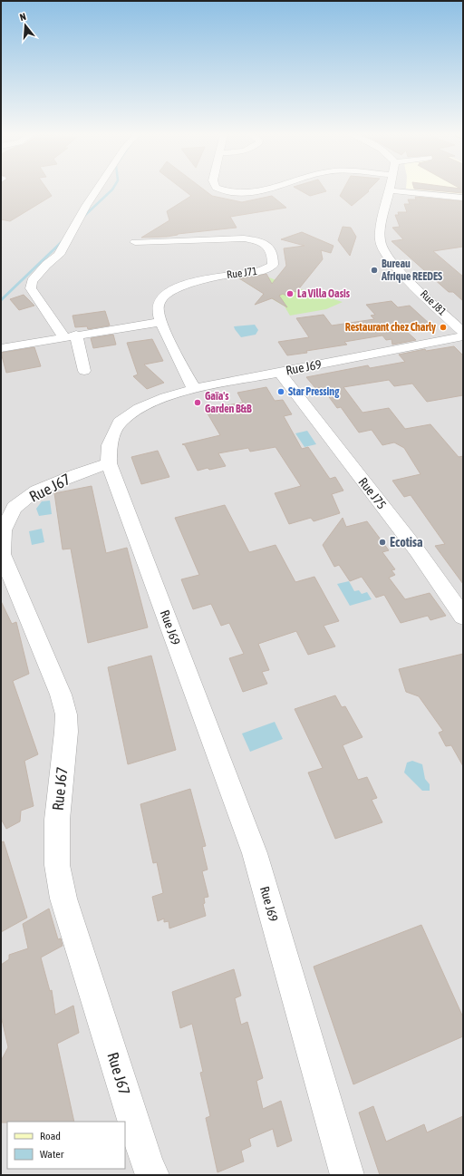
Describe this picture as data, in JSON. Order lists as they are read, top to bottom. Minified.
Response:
{"streets":{"street":["Rue J71","Rue J81","Rue J69","Rue J67","Rue J75"]},"crossings":[["Rue J71","Rue J69"],["Rue J69","Rue J67"],["Rue J69","Rue J75"]],"places":["Bureau Afrique REEDES","La Villa Oasis","Restaurant chez Charly","Star Pressing","Gaïa's Garden B&B","Ecotisa"],"legend":["Road","Water"],"north":"top"}
